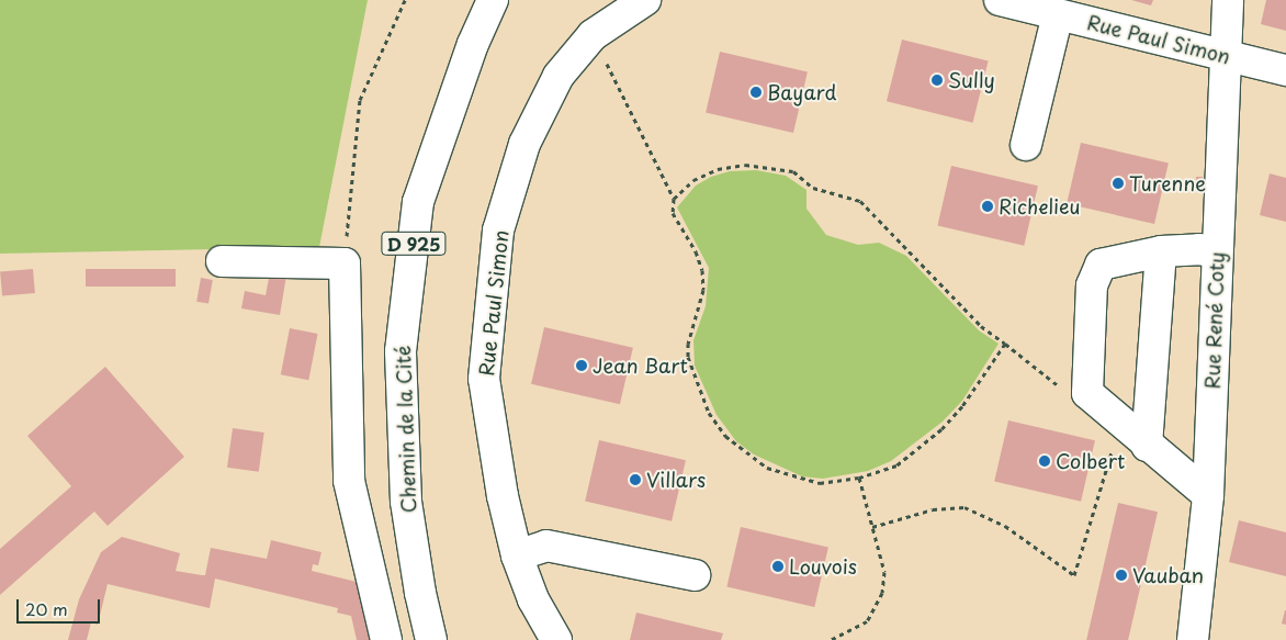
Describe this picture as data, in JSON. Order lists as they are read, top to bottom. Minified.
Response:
{"streets":{"street":["Rue Paul Simon","D 925","Rue René Coty","Chemin de la Cité"]},"crossings":[["Rue Paul Simon","Rue René Coty"]],"places":["Sully","Bayard","Turenne","Richelieu","Jean Bart","Colbert","Villars","Louvois","Vauban"],"scale_bar":"20 m"}
